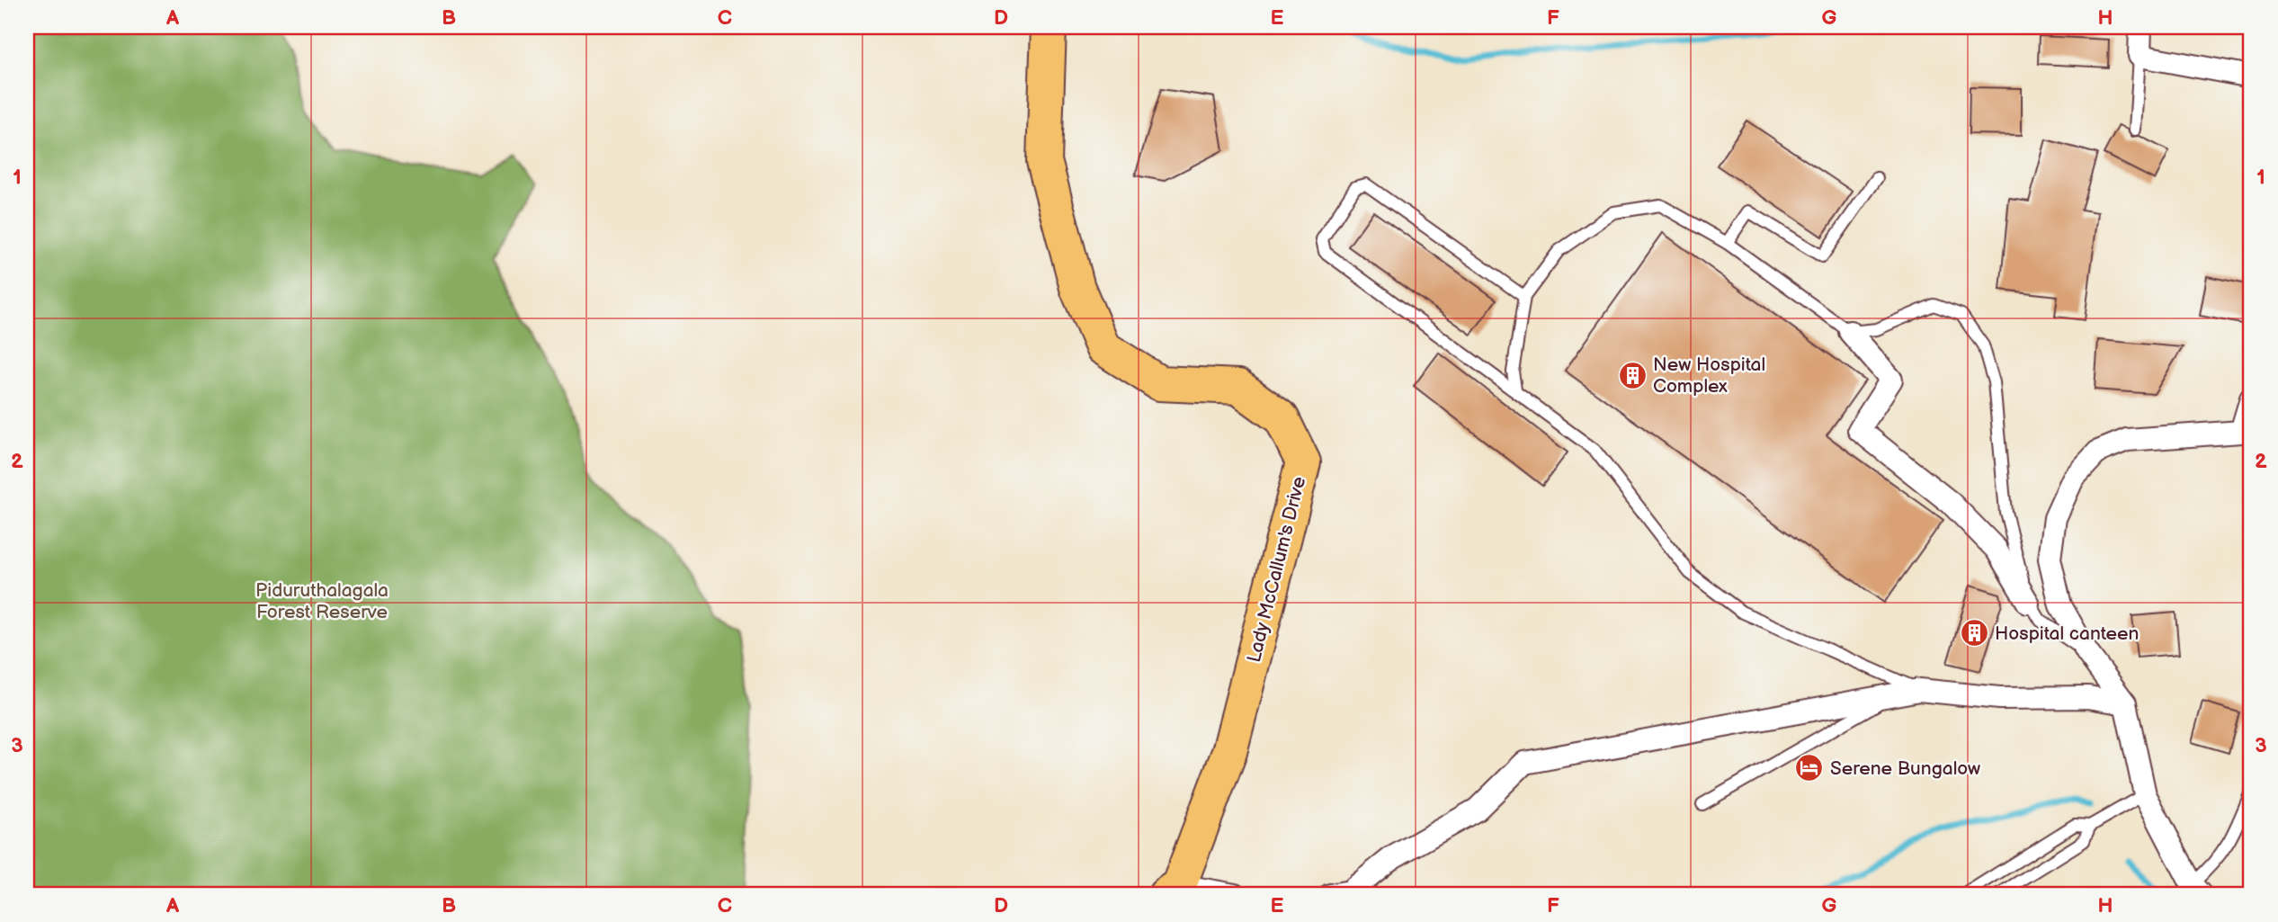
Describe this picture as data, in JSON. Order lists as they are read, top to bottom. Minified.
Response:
{"streets":{"main road":["Lady McCallum's Drive"]},"parks":["Piduruthalagala Forest Reserve"],"places":{"building":["New Hospital Complex","Hospital canteen"],"hotel":["Serene Bungalow"]},"grid":{"columns":["A","B","C","D","E","F","G","H"],"rows":["1","2","3"]}}
